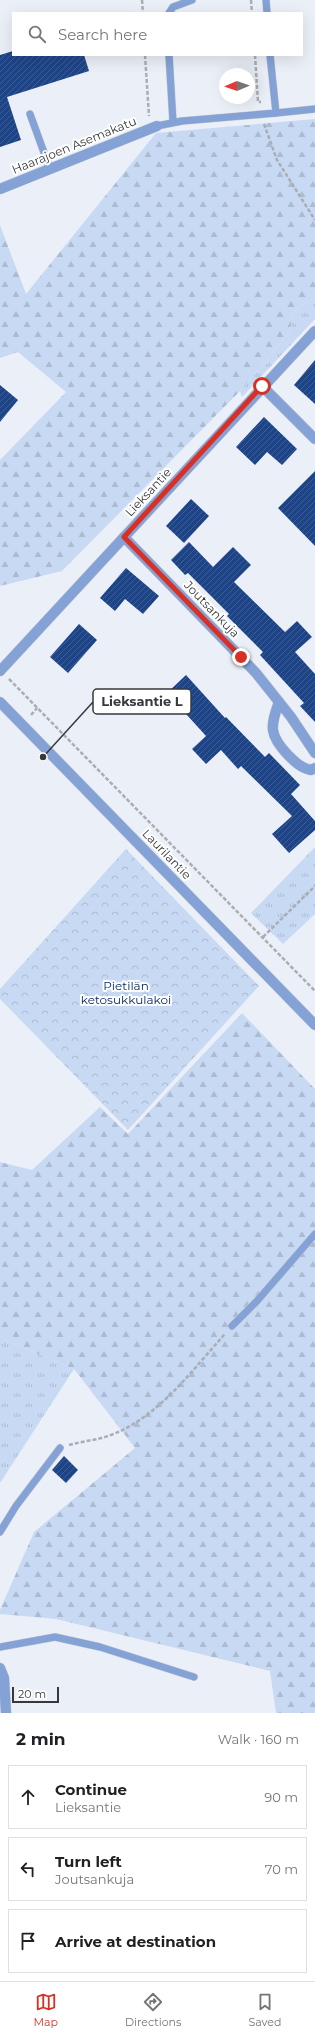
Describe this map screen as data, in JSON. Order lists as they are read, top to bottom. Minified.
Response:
{"streets":{"street":["Haarajoen Asemakatu","Lieksantie","Joutsankuja","Laurilantie"]},"crossings":[["Lieksantie","Joutsankuja"]],"parks":["Pietilän ketosukkulakoi"],"places":["Lieksantie L"],"scale_bar":"20 m","north":"left","page":{"search":"Search here","scale":"20 m","heading":["2 min","Walk · 160 m"],"list":[["Continue","Lieksantie","90 m"],["Turn left","Joutsankuja","70 m"],"Arrive at destination"],"nav":["Map","Directions","Saved"]}}
